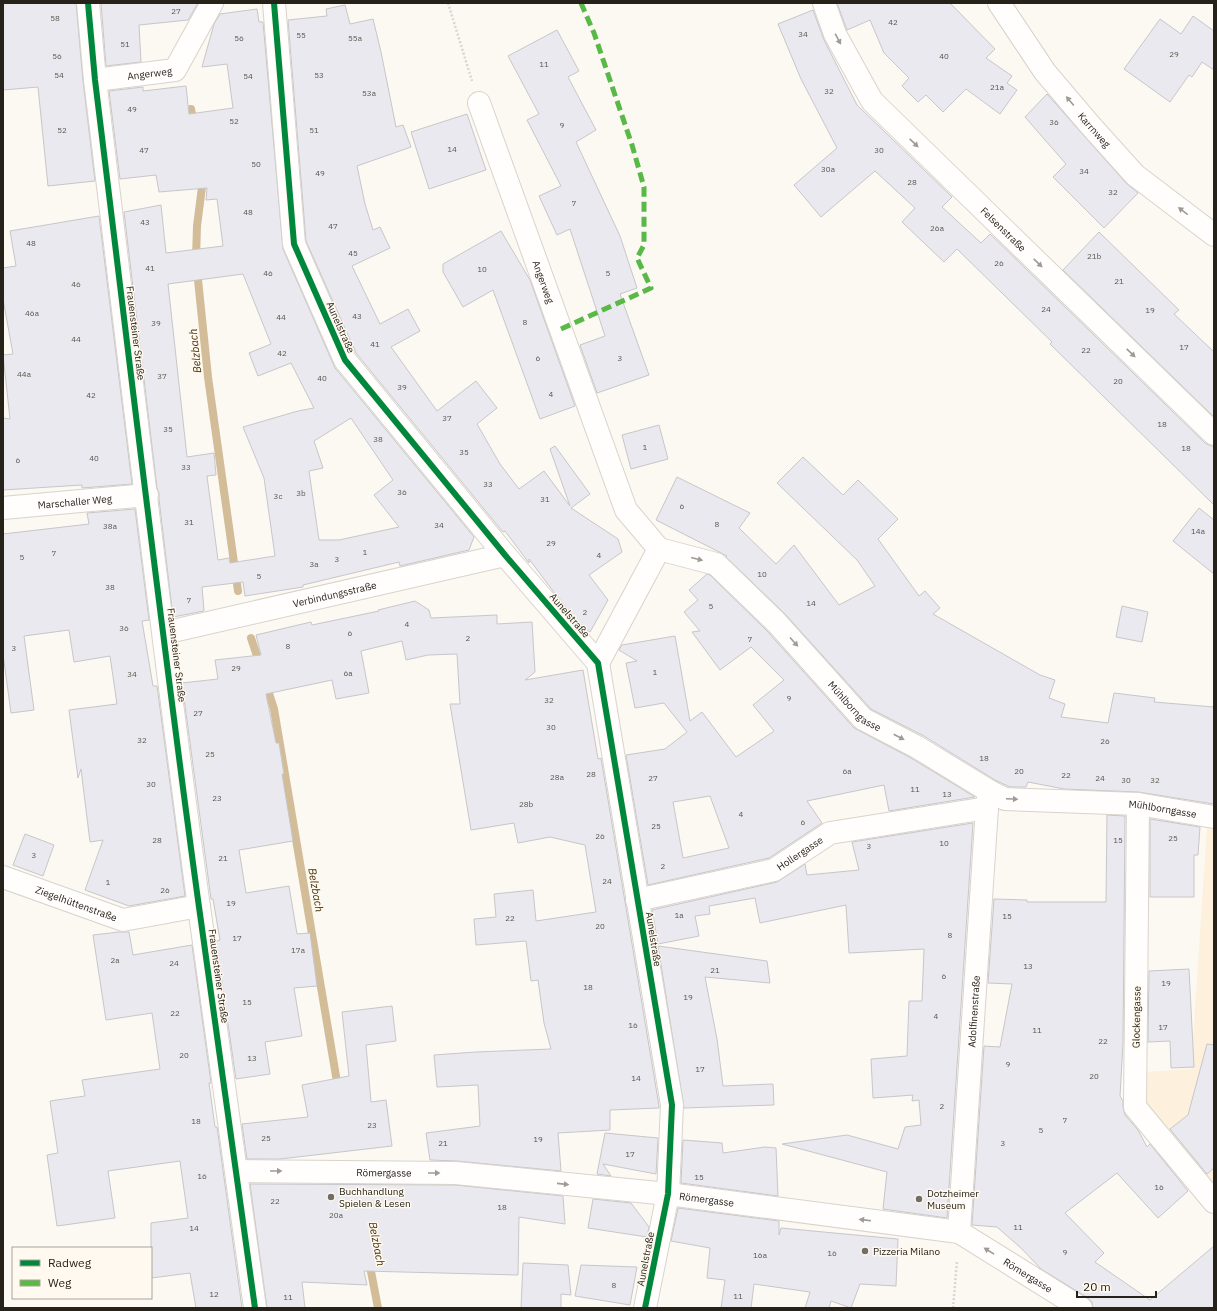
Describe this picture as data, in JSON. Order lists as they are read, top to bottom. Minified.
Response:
{"streets":{"street":["Angerweg","Karrnweg","Felsenstraße","Aunelstraße","Frauensteiner Straße","Marschaller Weg","Verbindungsstraße","Mühlborngasse","Hollergasse","Ziegelhüttenstraße","Adolfinenstraße","Glockengasse","Römergasse"]},"crossings":[["Angerweg","Frauensteiner Straße"],["Angerweg","Mühlborngasse"],["Aunelstraße","Verbindungsstraße"],["Aunelstraße","Hollergasse"],["Aunelstraße","Römergasse"],["Frauensteiner Straße","Marschaller Weg"],["Frauensteiner Straße","Verbindungsstraße"],["Frauensteiner Straße","Ziegelhüttenstraße"],["Frauensteiner Straße","Römergasse"],["Mühlborngasse","Hollergasse"],["Mühlborngasse","Adolfinenstraße"],["Mühlborngasse","Glockengasse"],["Hollergasse","Adolfinenstraße"],["Adolfinenstraße","Römergasse"]],"one_way":["Karrnweg","Felsenstraße","Mühlborngasse"],"water":["Belzbach"],"places":["Buchhandlung Spielen & Lesen","Dotzheimer Museum","Pizzeria Milano"],"house_numbers":["27","58","42","34","55","56","55a","51","29","56","40","11","54","53","54","21a","32","53a","49","52","36","9","52","51","14","47","30","50","30a","34","49","28","32","7","48","43","47","26a","48","45","21b","26","41","10","46","5","21","46","24","19","46a","43","44","8","39","44","41","17","22","42","6","3","44a","37","40","20","39","4","42","37","18","35","38","1","18","35","40","6","33","33","36","3b","3c","31","6","31","8","34","38a","14a","29","1","7","4","5","3","3a","10","5","38","7","14","5","2","4","36","6","2","7","8","3","29","1","6a","34","9","32","27","30","32","26","25","18","6a","20","28","22","28a","27","24","30","32","30","11","13","23","28b","4","6","25","26","25","28","15","10","3","3","21","2","24","1","26","19","1a","15","22","20","8","17","17a","2a","24","13","21","6","19","18","19","15","22","4","16","17","11","22","20","13","9","17","20","14","2","7","18","23","5","25","19","21","3","17","16","15","16","22","18","20a","11","14","9","16","16a","8","12","11","11"],"legend":["Radweg","Weg"],"scale_bar":"20 m"}
